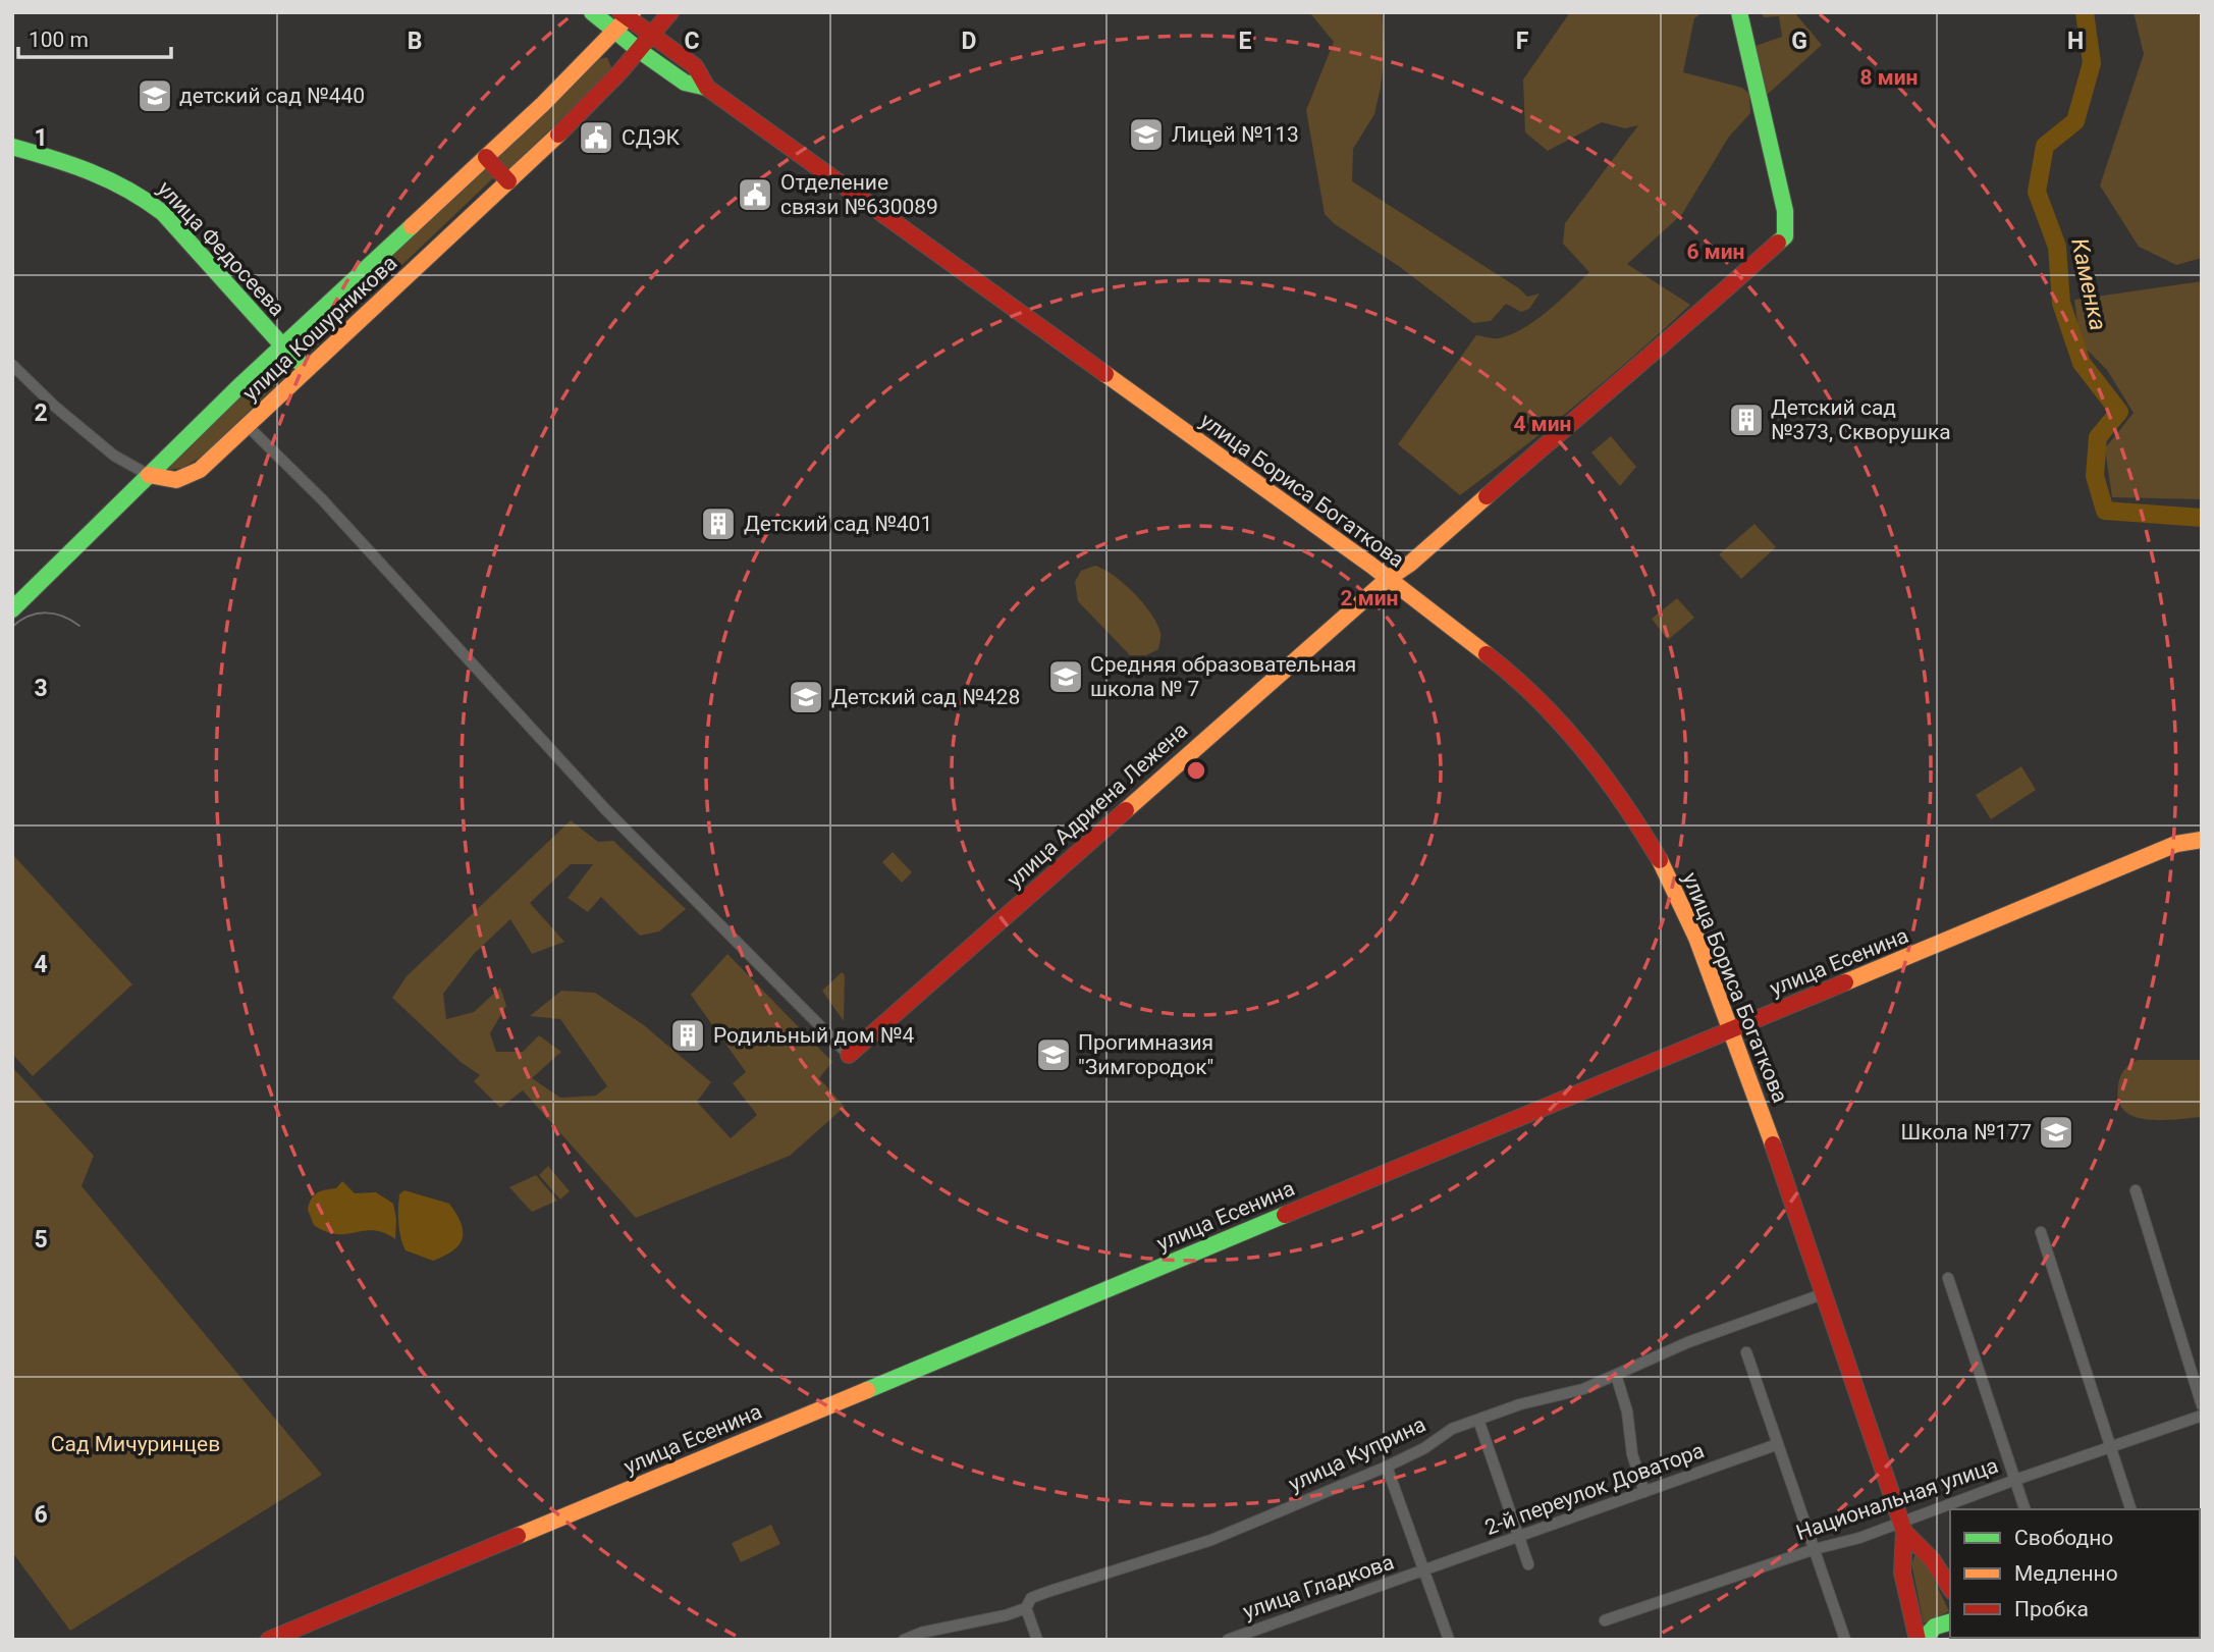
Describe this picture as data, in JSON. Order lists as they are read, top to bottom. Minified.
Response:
{"streets":{"main road":["улица Федосеева","улица Кошурникова","улица Бориса Богаткова","улица Адриена Лежена","улица Есенина"],"street":["улица Куприна","2-й переулок Доватора","Национальная улица","улица Гладкова"]},"crossings":[["улица Федосеева","улица Кошурникова"],["улица Кошурникова","улица Бориса Богаткова"],["улица Бориса Богаткова","улица Адриена Лежена"],["улица Бориса Богаткова","улица Есенина"],["улица Бориса Богаткова","улица Куприна"],["улица Бориса Богаткова","Национальная улица"],["2-й переулок Доватора","улица Гладкова"]],"water":["Каменка"],"parks":["Сад Мичуринцев"],"places":{"school or university":["детский сад №440","Лицей №113","Средняя образовательная школа № 7","Детский сад №428","Прогимназия \"Зимгородок\"","Школа №177"],"public building":["СДЭК","Отделение связи №630089"],"building":["Детский сад №373, Скворушка","Детский сад №401","Родильный дом №4"]},"legend":["Свободно","Медленно","Пробка"],"scale_bar":"100 m","grid":{"columns":["B","C","D","E","F","G","H"],"rows":["1","2","3","4","5","6"]},"rings":["8 мин","6 мин","4 мин","2 мин"]}
